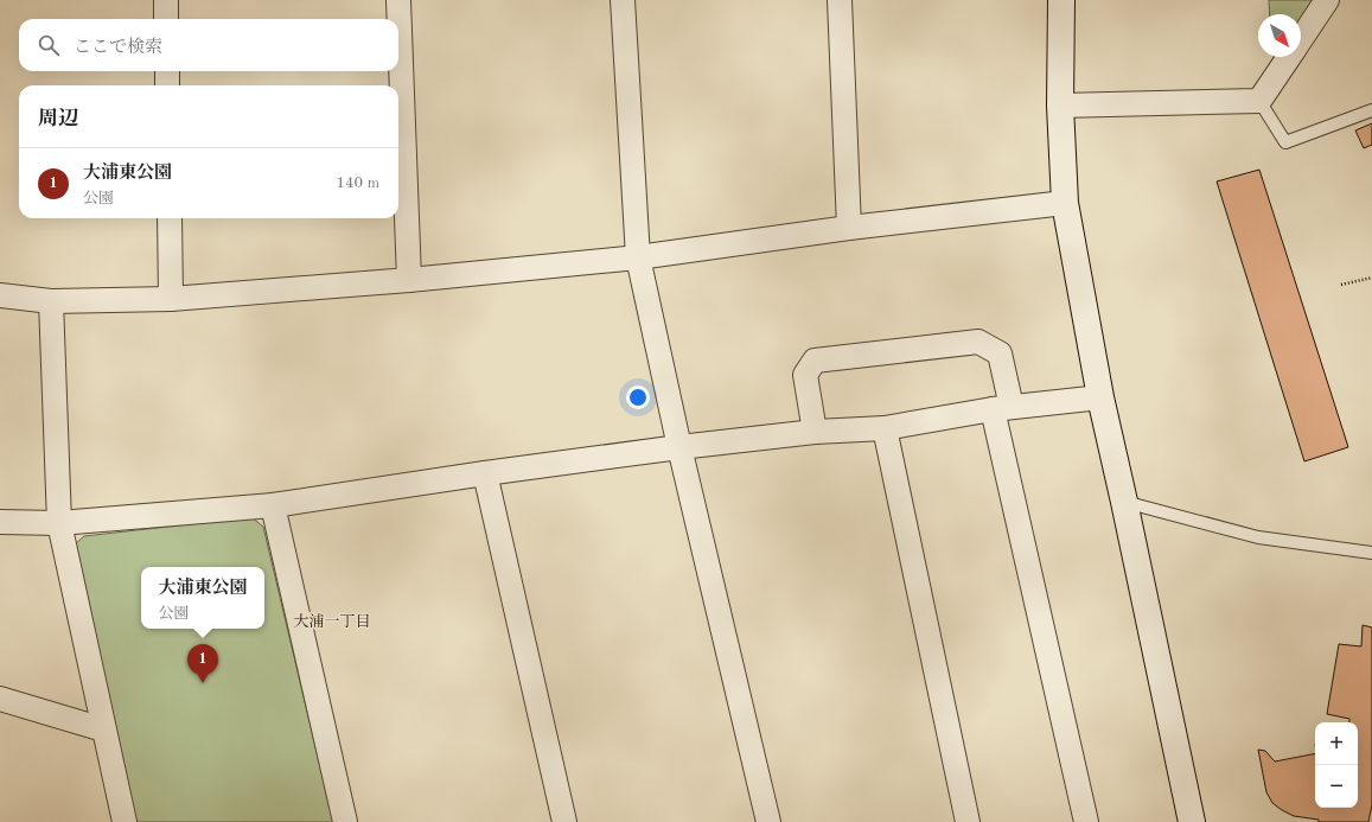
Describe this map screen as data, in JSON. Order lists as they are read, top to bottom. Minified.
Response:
{"districts":["大浦一丁目"],"north":"bottom right","page":{"search":"ここで検索","heading":"周辺","list":[{"mark":"1","name":"大浦東公園","note":"公園","value":"140 m"}],"popup":["大浦東公園","公園"],"pins":"1","map_buttons":["+","−"]}}
